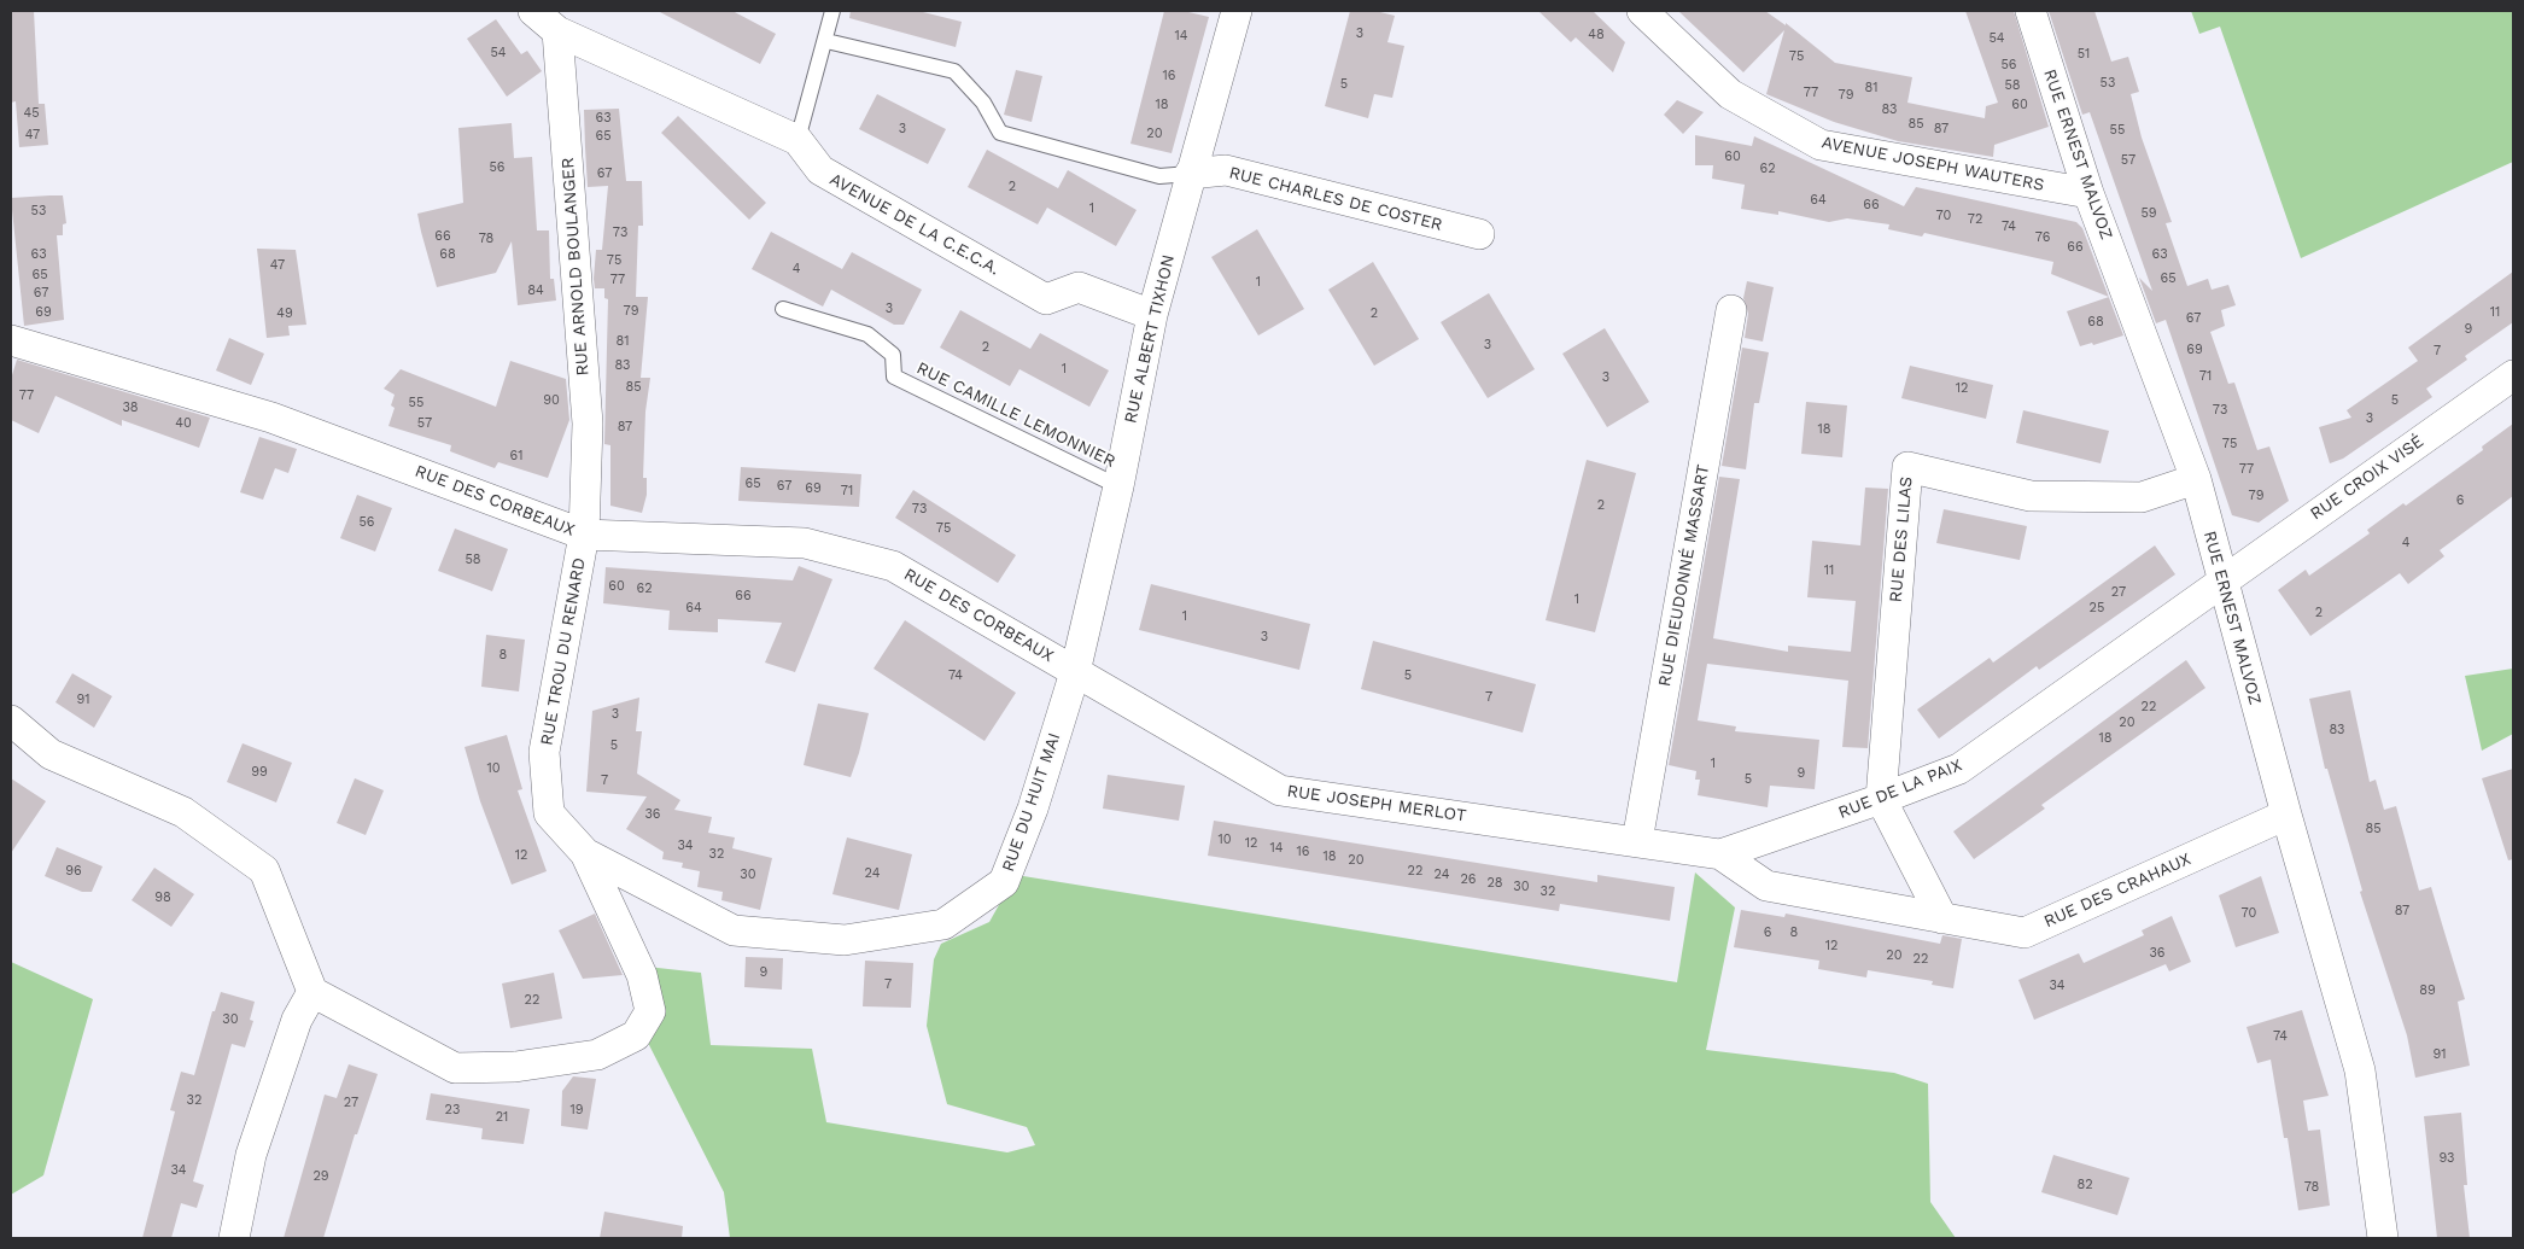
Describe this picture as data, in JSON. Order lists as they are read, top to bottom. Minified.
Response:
{"streets":{"street":["RUE ERNEST MALVOZ","AVENUE JOSEPH WAUTERS","RUE CHARLES DE COSTER","AVENUE DE LA C.E.C.A.","RUE ARNOLD BOULANGER","RUE ALBERT TIXHON","RUE CROIX VISÉ","RUE DES CORBEAUX","RUE DES LILAS","RUE DIEUDONNÉ MASSART","RUE TROU DU RENARD","RUE DE LA PAIX","RUE DU HUIT MAI","RUE JOSEPH MERLOT","RUE DES CRAHAUX"],"lane":["RUE CAMILLE LEMONNIER"]},"crossings":[["RUE ERNEST MALVOZ","AVENUE JOSEPH WAUTERS"],["RUE ERNEST MALVOZ","RUE CROIX VISÉ"],["RUE ERNEST MALVOZ","RUE DES LILAS"],["RUE ERNEST MALVOZ","RUE DE LA PAIX"],["RUE ERNEST MALVOZ","RUE DES CRAHAUX"],["RUE CHARLES DE COSTER","RUE ALBERT TIXHON"],["AVENUE DE LA C.E.C.A.","RUE ARNOLD BOULANGER"],["AVENUE DE LA C.E.C.A.","RUE ALBERT TIXHON"],["RUE ARNOLD BOULANGER","RUE DES CORBEAUX"],["RUE ARNOLD BOULANGER","RUE TROU DU RENARD"],["RUE ALBERT TIXHON","RUE CAMILLE LEMONNIER"],["RUE ALBERT TIXHON","RUE DES CORBEAUX"],["RUE ALBERT TIXHON","RUE DU HUIT MAI"],["RUE ALBERT TIXHON","RUE JOSEPH MERLOT"],["RUE CROIX VISÉ","RUE DE LA PAIX"],["RUE DES CORBEAUX","RUE TROU DU RENARD"],["RUE DES CORBEAUX","RUE DU HUIT MAI"],["RUE DES CORBEAUX","RUE JOSEPH MERLOT"],["RUE DES LILAS","RUE DE LA PAIX"],["RUE DIEUDONNÉ MASSART","RUE DE LA PAIX"],["RUE DIEUDONNÉ MASSART","RUE JOSEPH MERLOT"],["RUE TROU DU RENARD","RUE DU HUIT MAI"],["RUE DE LA PAIX","RUE JOSEPH MERLOT"],["RUE DE LA PAIX","RUE DES CRAHAUX"],["RUE DU HUIT MAI","RUE JOSEPH MERLOT"]],"house_numbers":["3","48","14","54","54","51","75","56","16","53","5","58","81","77","79","18","60","83","45","63","85","3","87","55","20","47","65","60","57","56","62","67","2","64","66","1","53","59","70","72","74","73","66","76","78","66","63","68","63","75","47","4","65","65","77","1","84","67","3","79","69","11","49","2","67","68","9","81","3","2","69","7","83","1","71","3","85","12","77","90","5","55","38","73","3","40","57","87","18","75","61","77","65","67","69","71","79","6","2","73","56","75","4","58","11","60","62","27","66","1","64","25","2","1","3","8","74","5","7","91","22","3","20","83","18","5","1","10","99","9","5","7","36","85","10","12","34","14","16","32","12","18","20","96","22","24","30","24","26","28","30","32","98","87","70","6","8","12","36","20","22","9","7","34","89","22","30","74","91","32","27","23","19","21","93","34","29","82","78"]}
